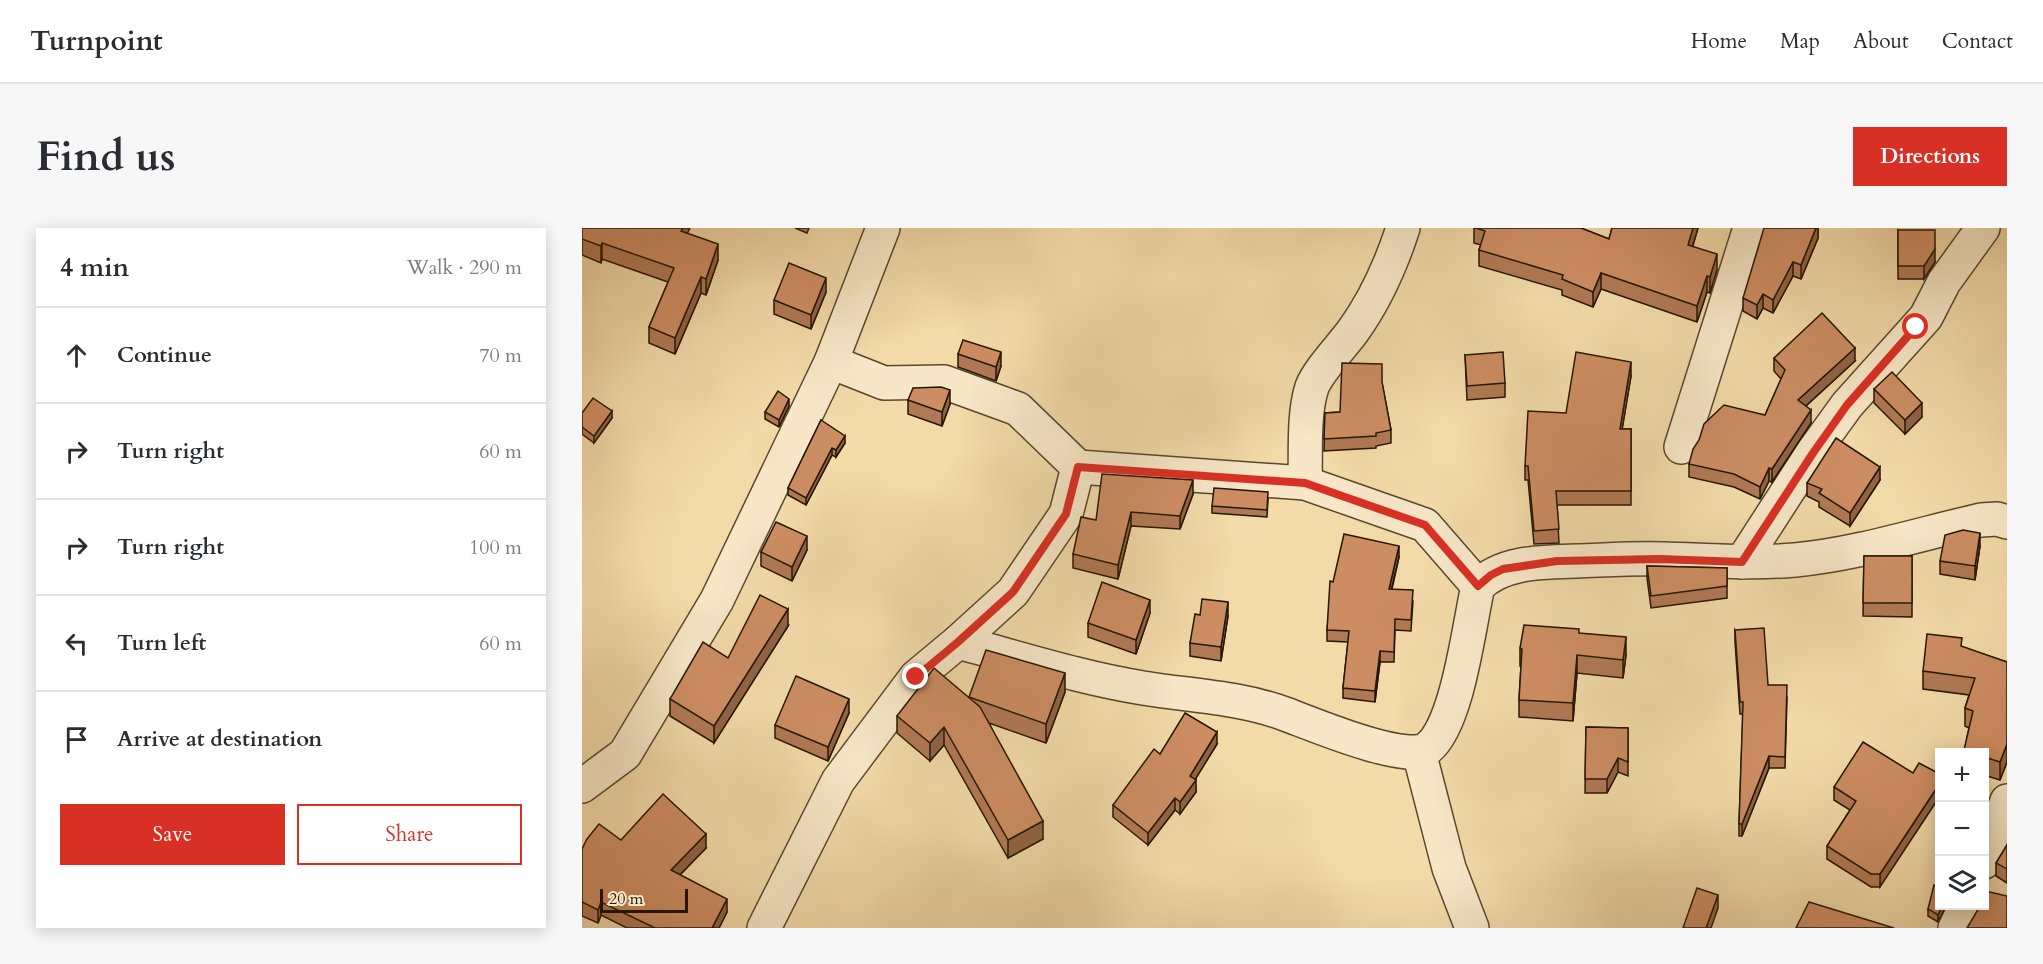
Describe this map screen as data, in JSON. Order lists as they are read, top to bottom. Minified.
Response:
{"scale_bar":"20 m","page":{"header":"Turnpoint","nav":["Home","Map","About","Contact"],"buttons":["Directions",["Save","Share"]],"title":"Find us","heading":["4 min","Walk · 290 m"],"list":[["Continue","70 m"],["Turn right","60 m"],["Turn right","100 m"],["Turn left","60 m"],"Arrive at destination"],"map_buttons":["+","−"],"scale":"20 m"}}
